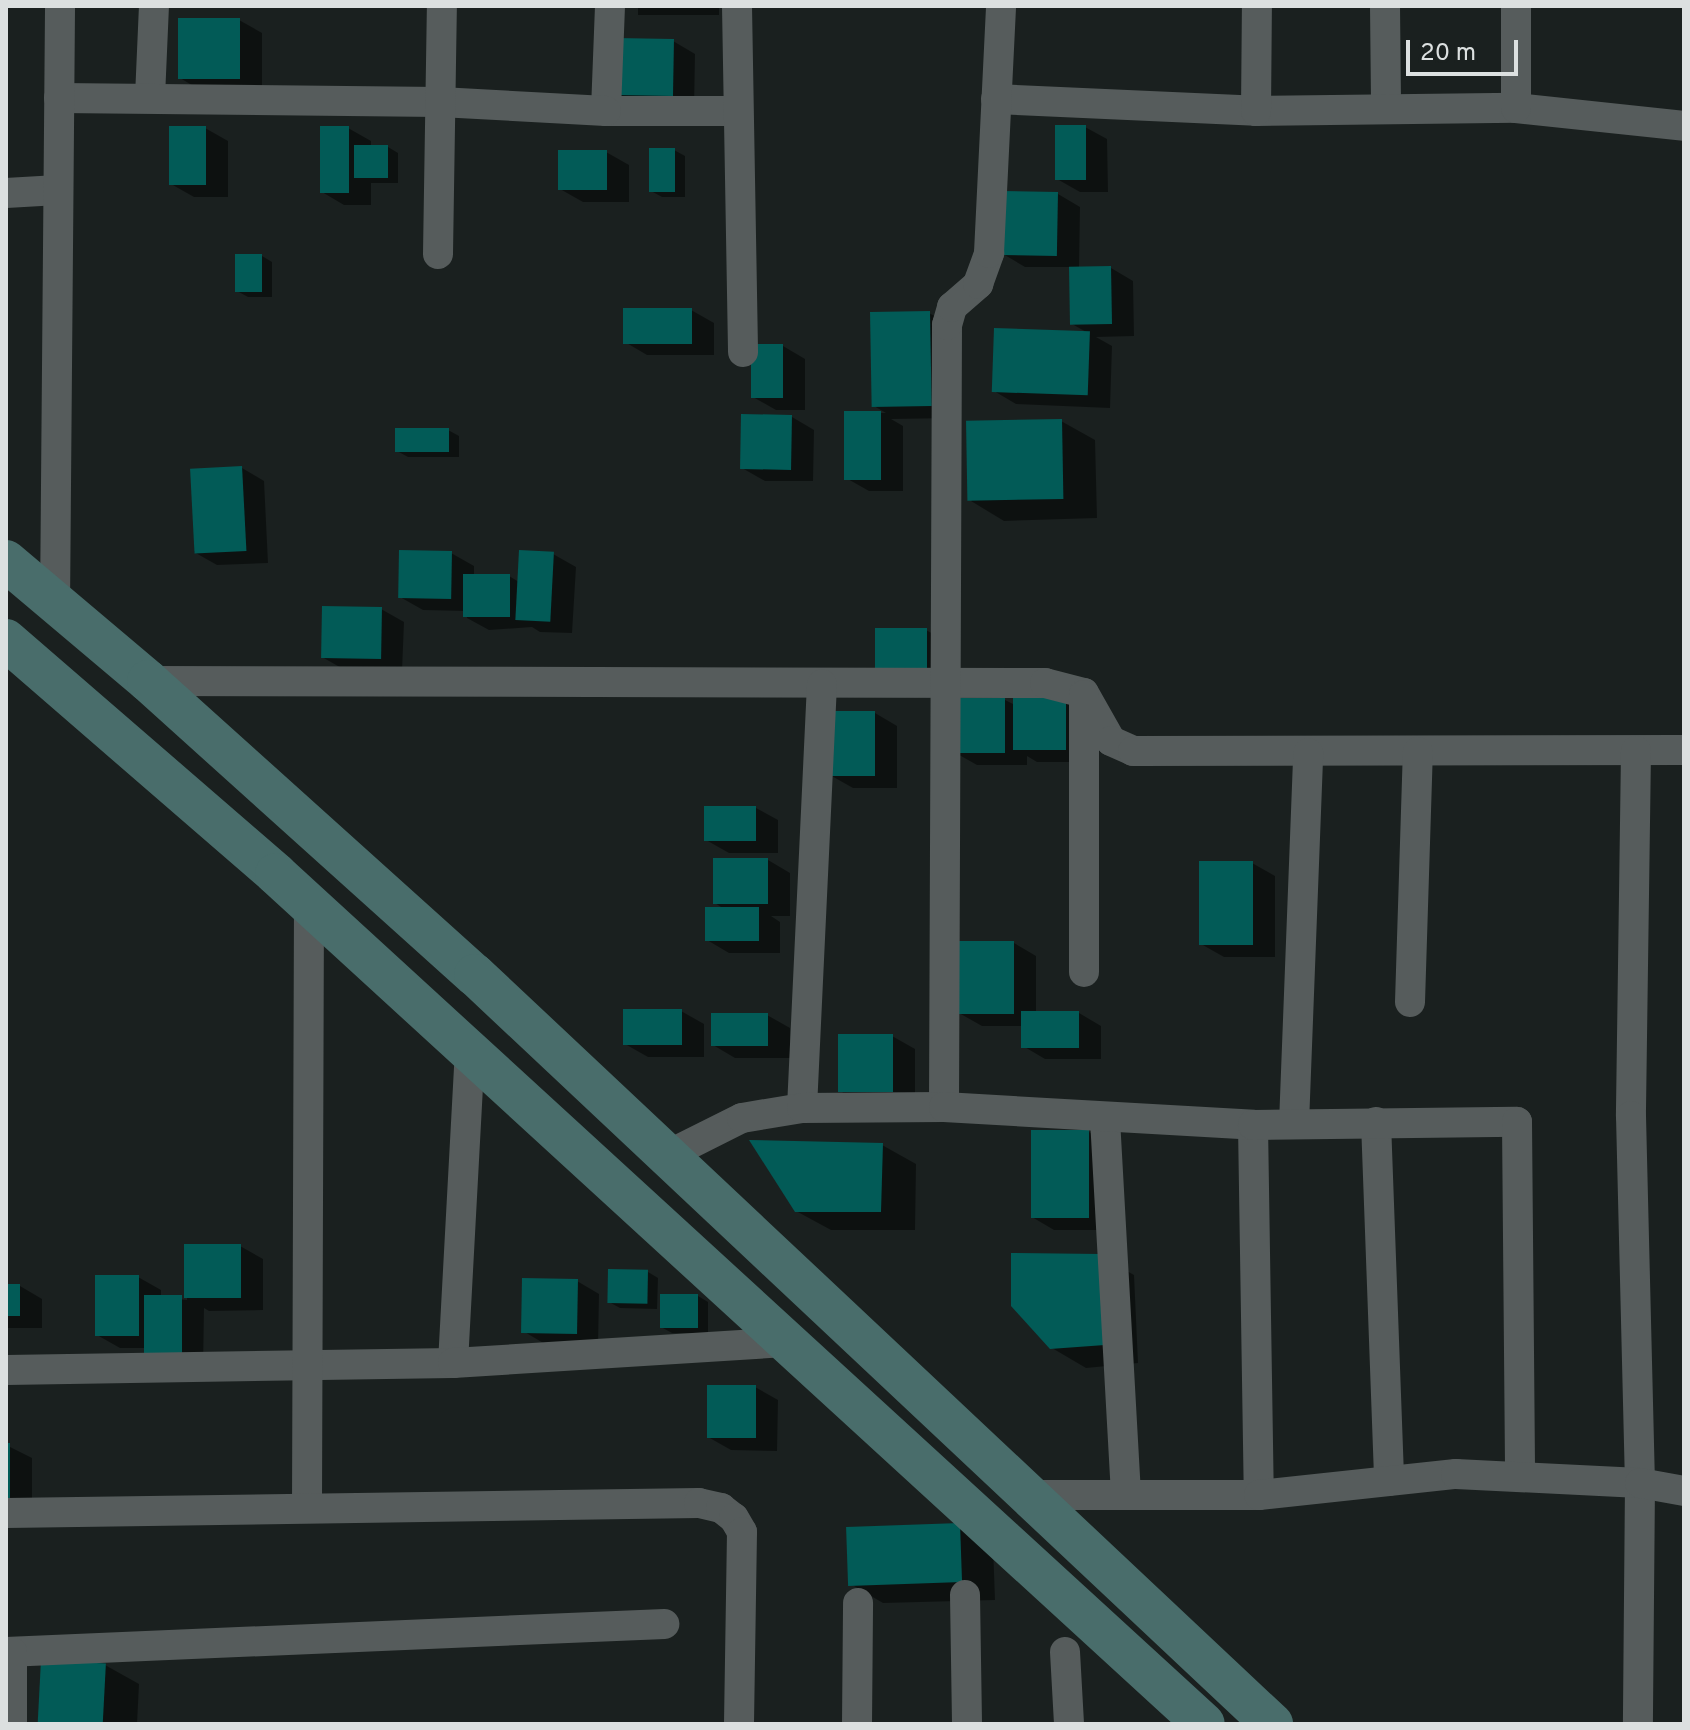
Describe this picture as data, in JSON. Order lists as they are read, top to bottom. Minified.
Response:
{"scale_bar":"20 m"}
